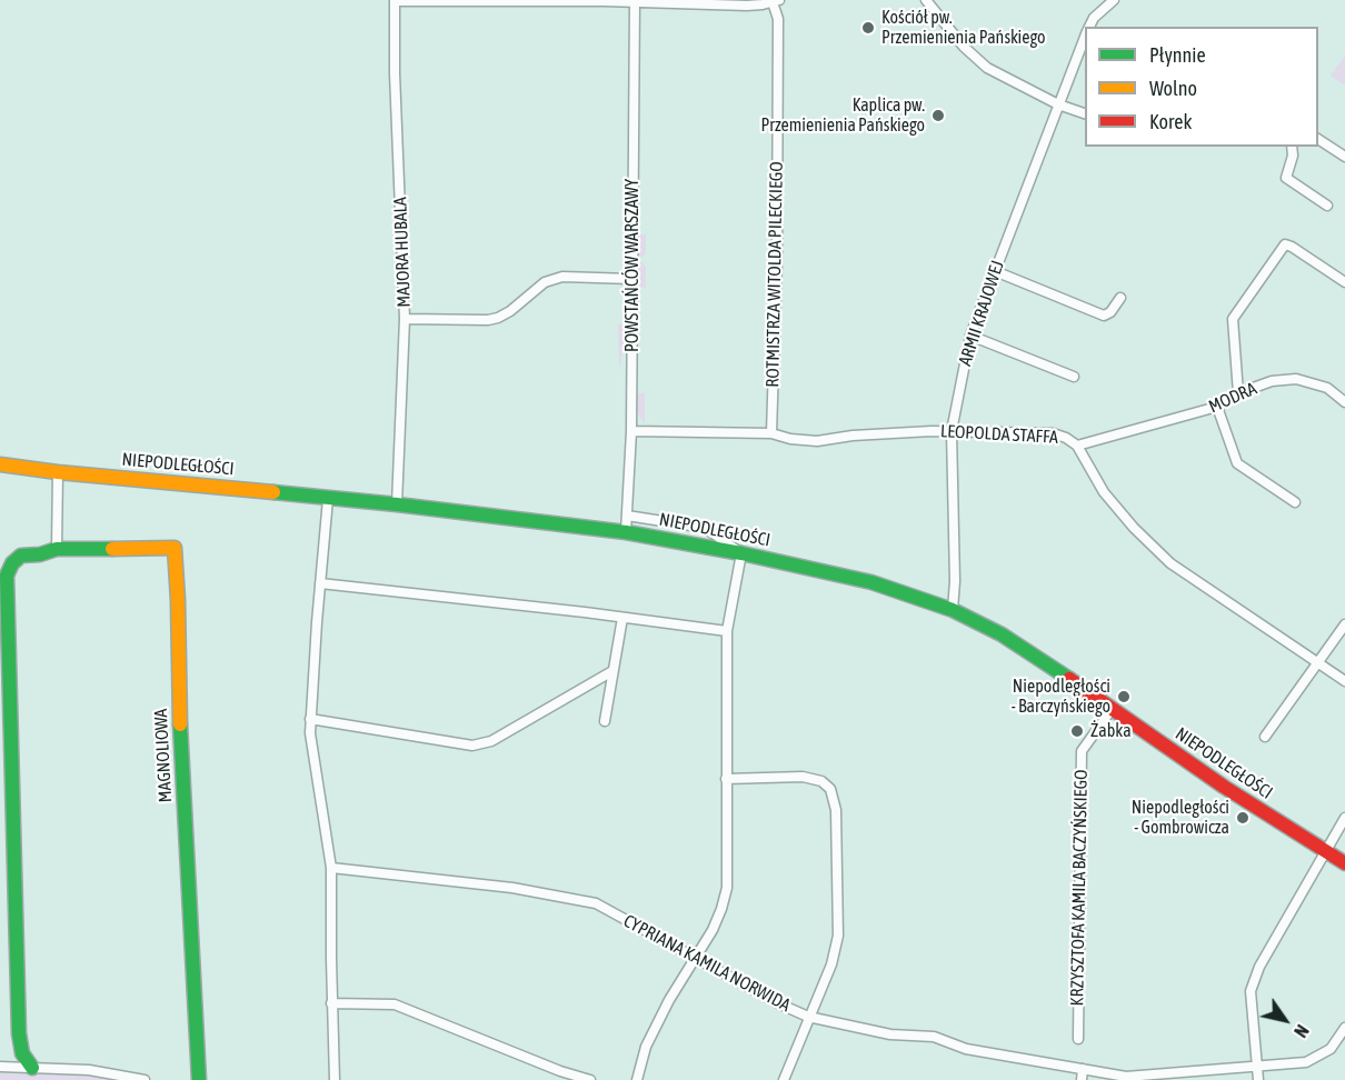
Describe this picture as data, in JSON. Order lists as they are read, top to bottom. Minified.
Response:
{"streets":{"street":["MAJORA HUBALA","POWSTAŃCÓW WARSZAWY","ROTMISTRZA WITOLDA PILECKIEGO","ARMII KRAJOWEJ","MODRA","LEOPOLDA STAFFA","NIEPODLEGŁOŚCI","MAGNOLIOWA","KRZYSZTOFA KAMILA BACZYŃSKIEGO","CYPRIANA KAMILA NORWIDA"]},"crossings":[["MAJORA HUBALA","NIEPODLEGŁOŚCI"],["POWSTAŃCÓW WARSZAWY","LEOPOLDA STAFFA"],["POWSTAŃCÓW WARSZAWY","NIEPODLEGŁOŚCI"],["ROTMISTRZA WITOLDA PILECKIEGO","LEOPOLDA STAFFA"],["ARMII KRAJOWEJ","LEOPOLDA STAFFA"],["ARMII KRAJOWEJ","NIEPODLEGŁOŚCI"],["MODRA","LEOPOLDA STAFFA"],["NIEPODLEGŁOŚCI","KRZYSZTOFA KAMILA BACZYŃSKIEGO"]],"places":["Kościół pw. Przemienienia Pańskiego","Kaplica pw. Przemienienia Pańskiego","Niepodległości - Barczyńskiego","Żabka","Niepodległości - Gombrowicza"],"legend":["Płynnie","Wolno","Korek"],"north":"bottom right"}
